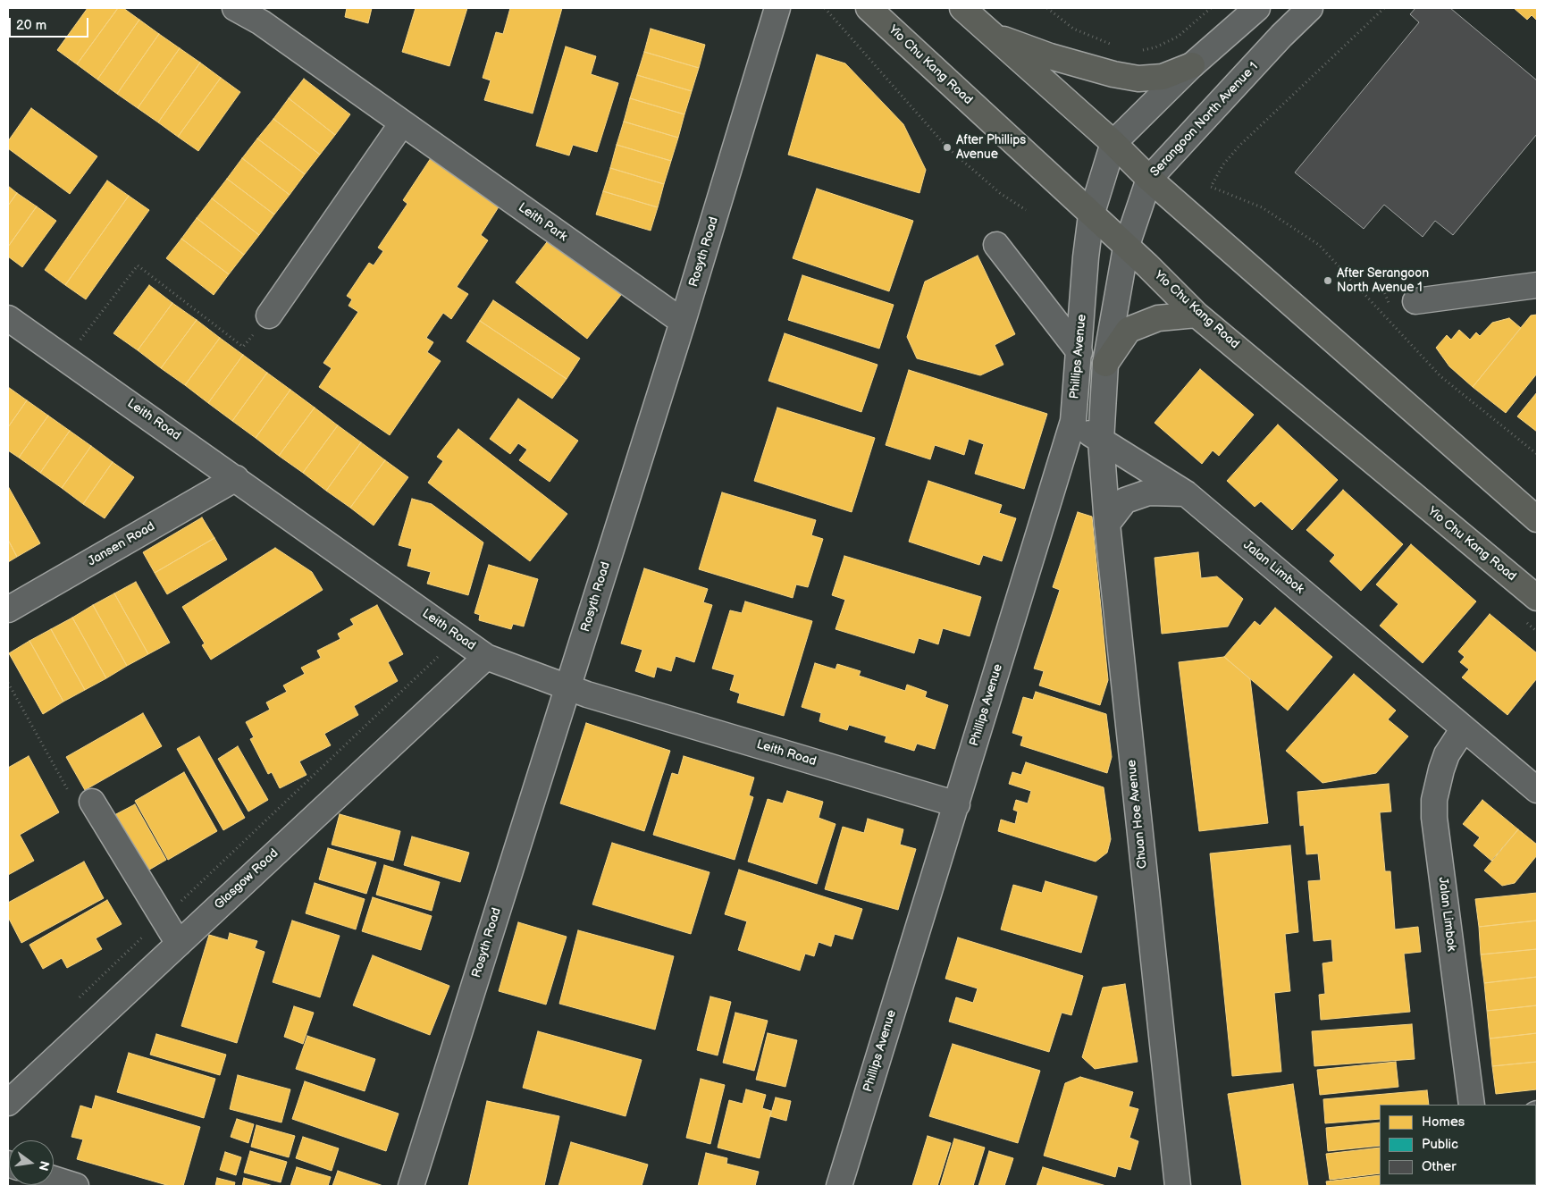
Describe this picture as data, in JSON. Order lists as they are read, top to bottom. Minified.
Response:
{"streets":{"main road":["Yio Chu Kang Road"],"street":["Serangoon North Avenue 1","Leith Park","Rosyth Road","Phillips Avenue","Leith Road","Jansen Road","Jalan Limbok","Chuan Hoe Avenue","Glasgow Road"]},"crossings":[["Yio Chu Kang Road","Serangoon North Avenue 1"],["Yio Chu Kang Road","Phillips Avenue"],["Leith Park","Rosyth Road"],["Rosyth Road","Leith Road"],["Phillips Avenue","Leith Road"],["Phillips Avenue","Jalan Limbok"],["Leith Road","Jansen Road"],["Leith Road","Glasgow Road"],["Jalan Limbok","Chuan Hoe Avenue"]],"places":["After Phillips Avenue","After Serangoon North Avenue 1"],"legend":["Homes","Public","Other"],"scale_bar":"20 m","north":"right"}
